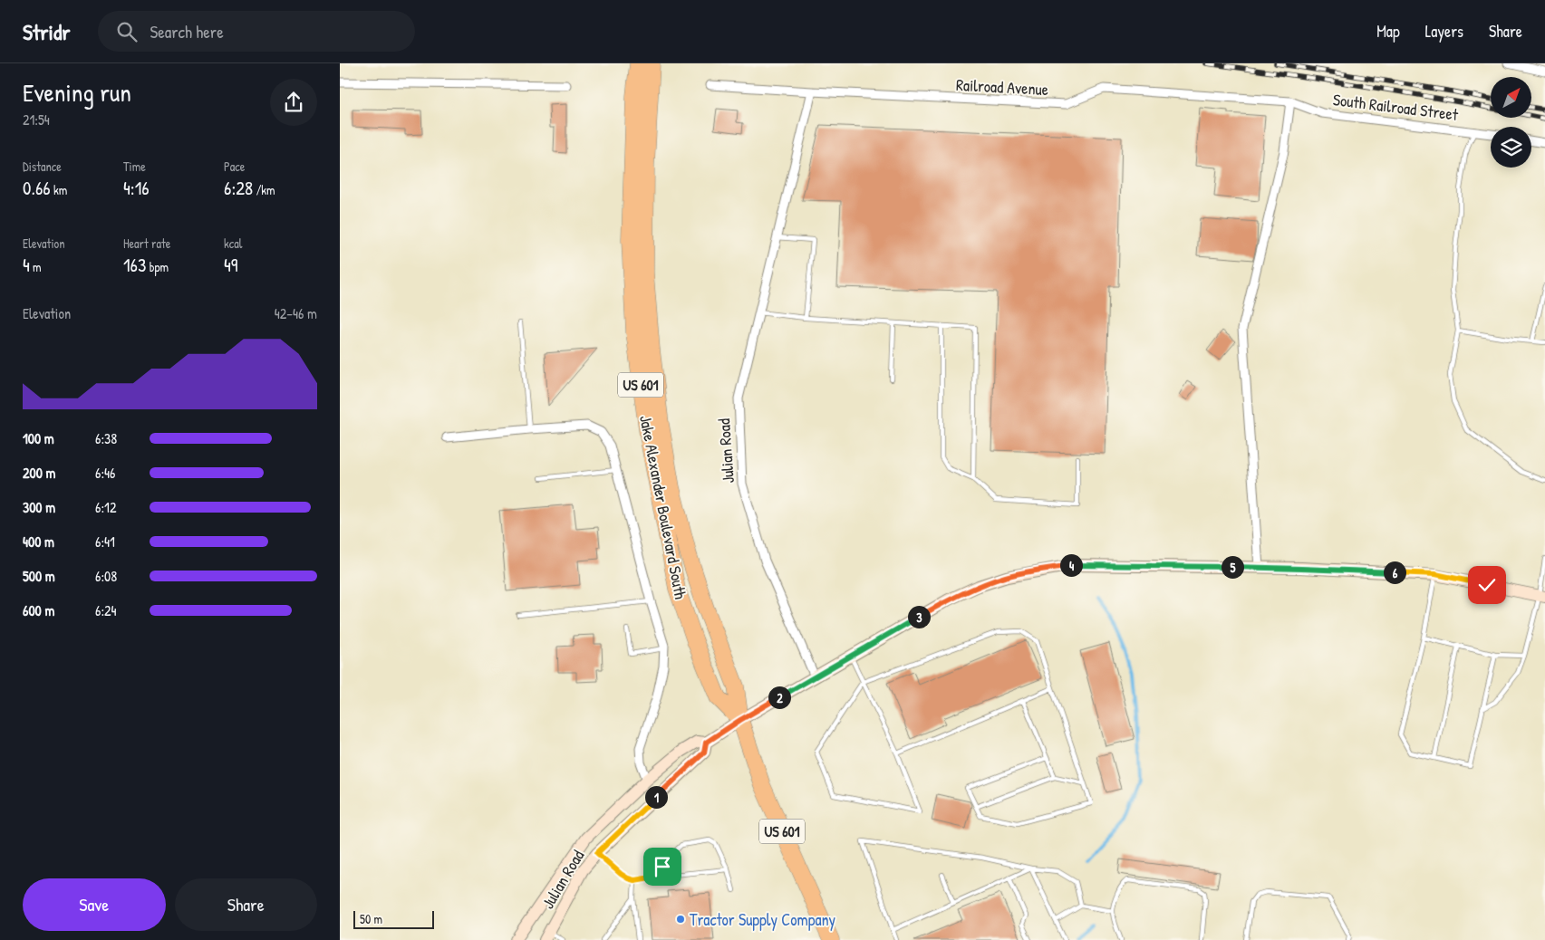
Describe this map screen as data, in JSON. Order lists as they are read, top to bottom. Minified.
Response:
{"streets":{"highway":["US 601","Jake Alexander Boulevard South"],"street":["Railroad Avenue","South Railroad Street","Julian Road"]},"crossings":[["Railroad Avenue","South Railroad Street"],["Railroad Avenue","Julian Road"],["Julian Road","Jake Alexander Boulevard South"]],"places":["Tractor Supply Company"],"scale_bar":"50 m","north":"top right","page":{"header":"Stridr","search":"Search here","nav":["Map","Layers","Share"],"heading":["Evening run","21:54"],"stats":[["Distance","0.66 km"],["Time","4:16"],["Pace","6:28 /km"],["Elevation","4 m"],["Heart rate","163 bpm"],["kcal","49"]],"chart":["Elevation","42–46 m"],"list":[{"name":"100 m","note":"6:38"},{"name":"200 m","note":"6:46"},{"name":"300 m","note":"6:12"},{"name":"400 m","note":"6:41"},{"name":"500 m","note":"6:08"},{"name":"600 m","note":"6:24"}],"pins":["4","5","6","3","2","1"],"buttons":["Save","Share"],"scale":"50 m"}}
